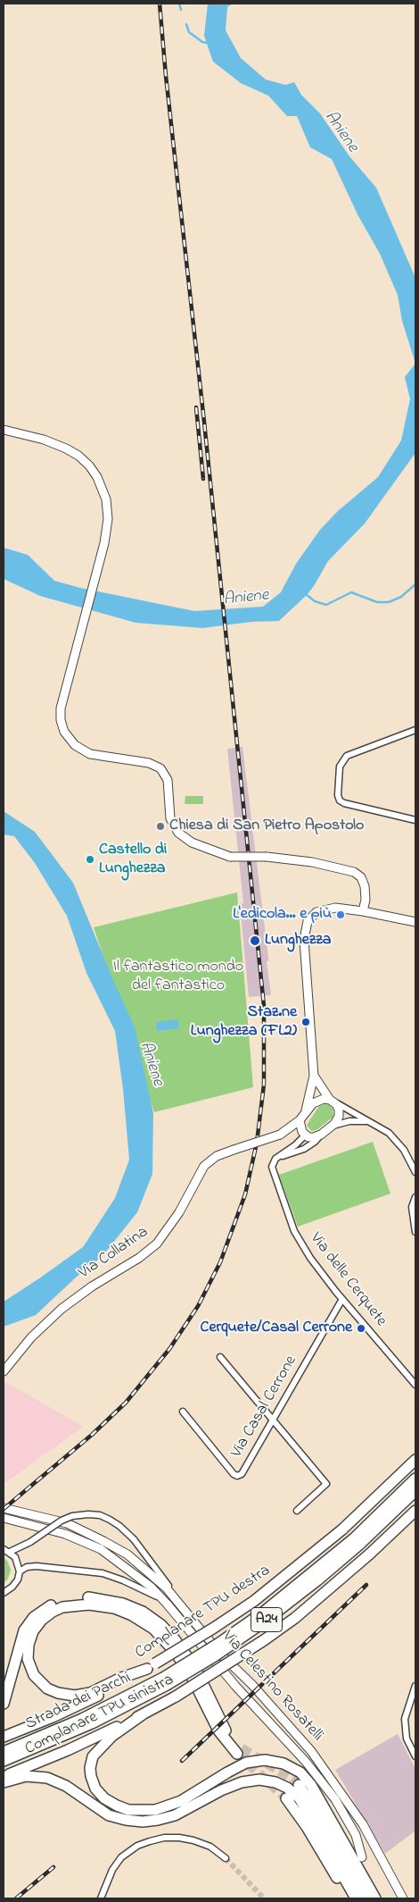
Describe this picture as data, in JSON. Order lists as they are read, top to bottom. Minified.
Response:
{"streets":{"highway":["Complanare TPU destra","A24","Strada dei Parchi","Complanare TPU sinistra"],"street":["Via Collatina","Via delle Cerquete","Via Casal Cerrone","Via Celestino Rosatelli"]},"crossings":[["Via delle Cerquete","Via Casal Cerrone"]],"water":["Aniene"],"parks":["Il fantastico mondo del fantastico"],"places":["Chiesa di San Pietro Apostolo","Castello di Lunghezza","L'edicola… e più","Lunghezza","Staz.ne Lunghezza (FL2)","Cerquete/Casal Cerrone"]}
